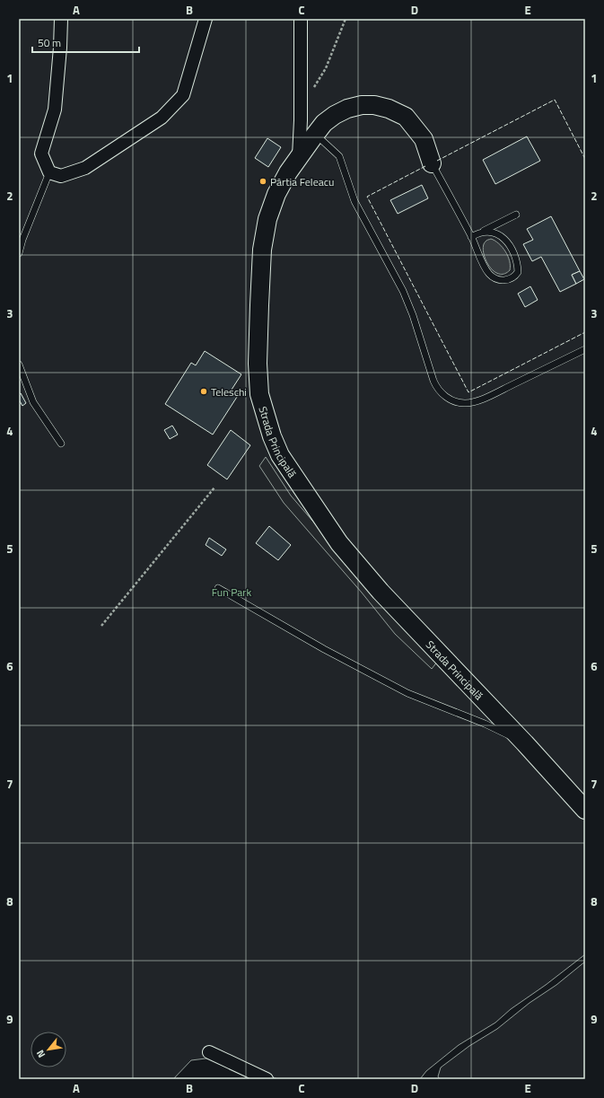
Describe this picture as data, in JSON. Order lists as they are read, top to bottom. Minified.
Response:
{"streets":{"street":["Strada Principală"]},"parks":["Fun Park"],"places":["Pârtia Feleacu","Teleschi"],"scale_bar":"50 m","north":"bottom left","grid":{"columns":["A","B","C","D","E"],"rows":["1","2","3","4","5","6","7","8","9"]}}
